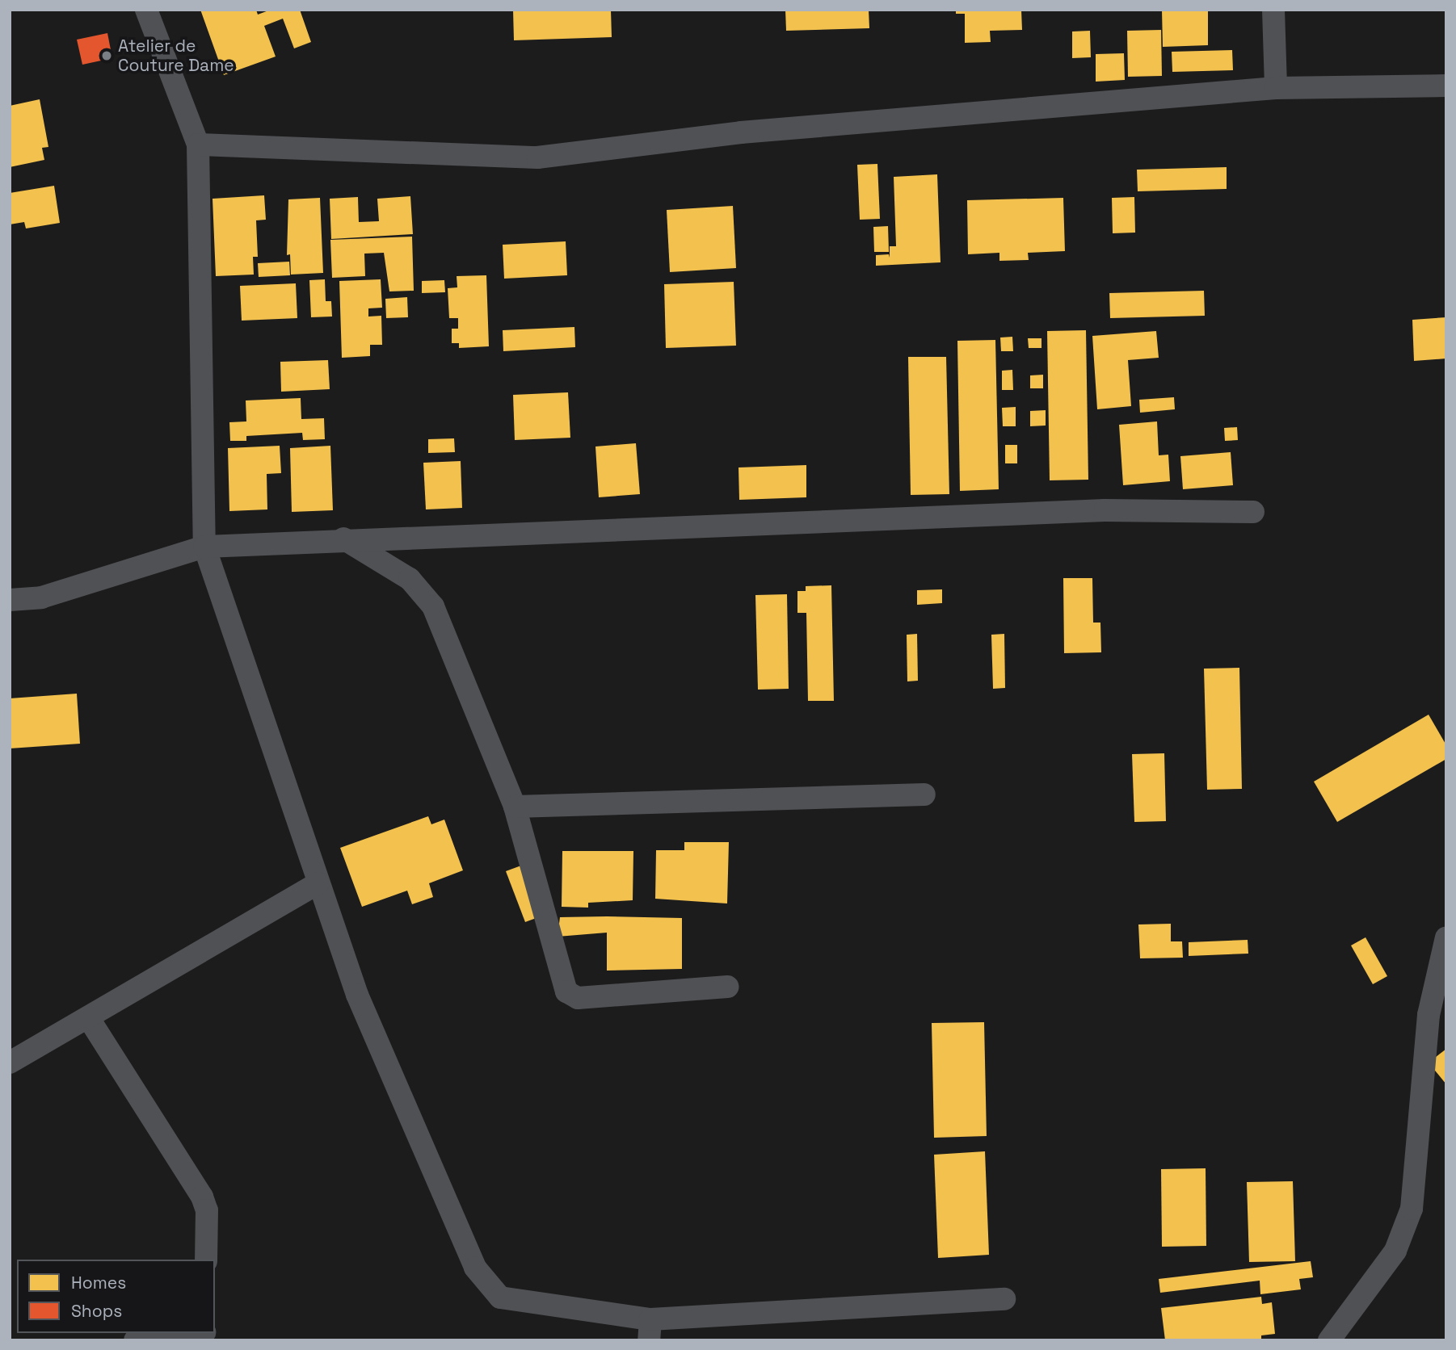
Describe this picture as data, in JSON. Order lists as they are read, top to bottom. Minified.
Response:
{"places":["Atelier de Couture Dame"],"legend":["Homes","Shops"]}
